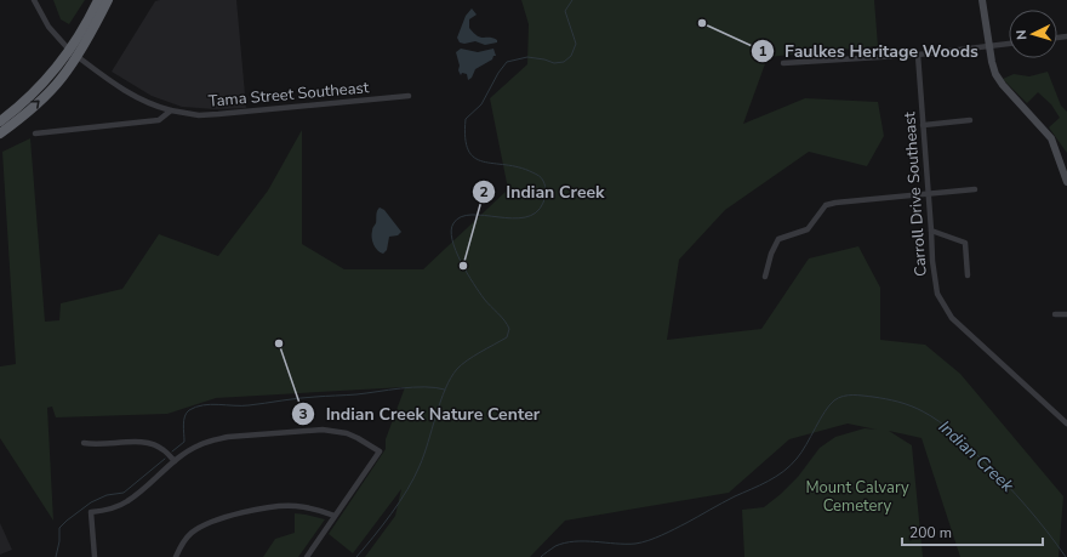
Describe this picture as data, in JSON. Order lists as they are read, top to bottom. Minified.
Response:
{"streets":{"street":["Tama Street Southeast","Carroll Drive Southeast"]},"water":["Indian Creek"],"parks":["Mount Calvary Cemetery"],"places":["Faulkes Heritage Woods","Indian Creek","Indian Creek Nature Center"],"scale_bar":"200 m","north":"left"}
